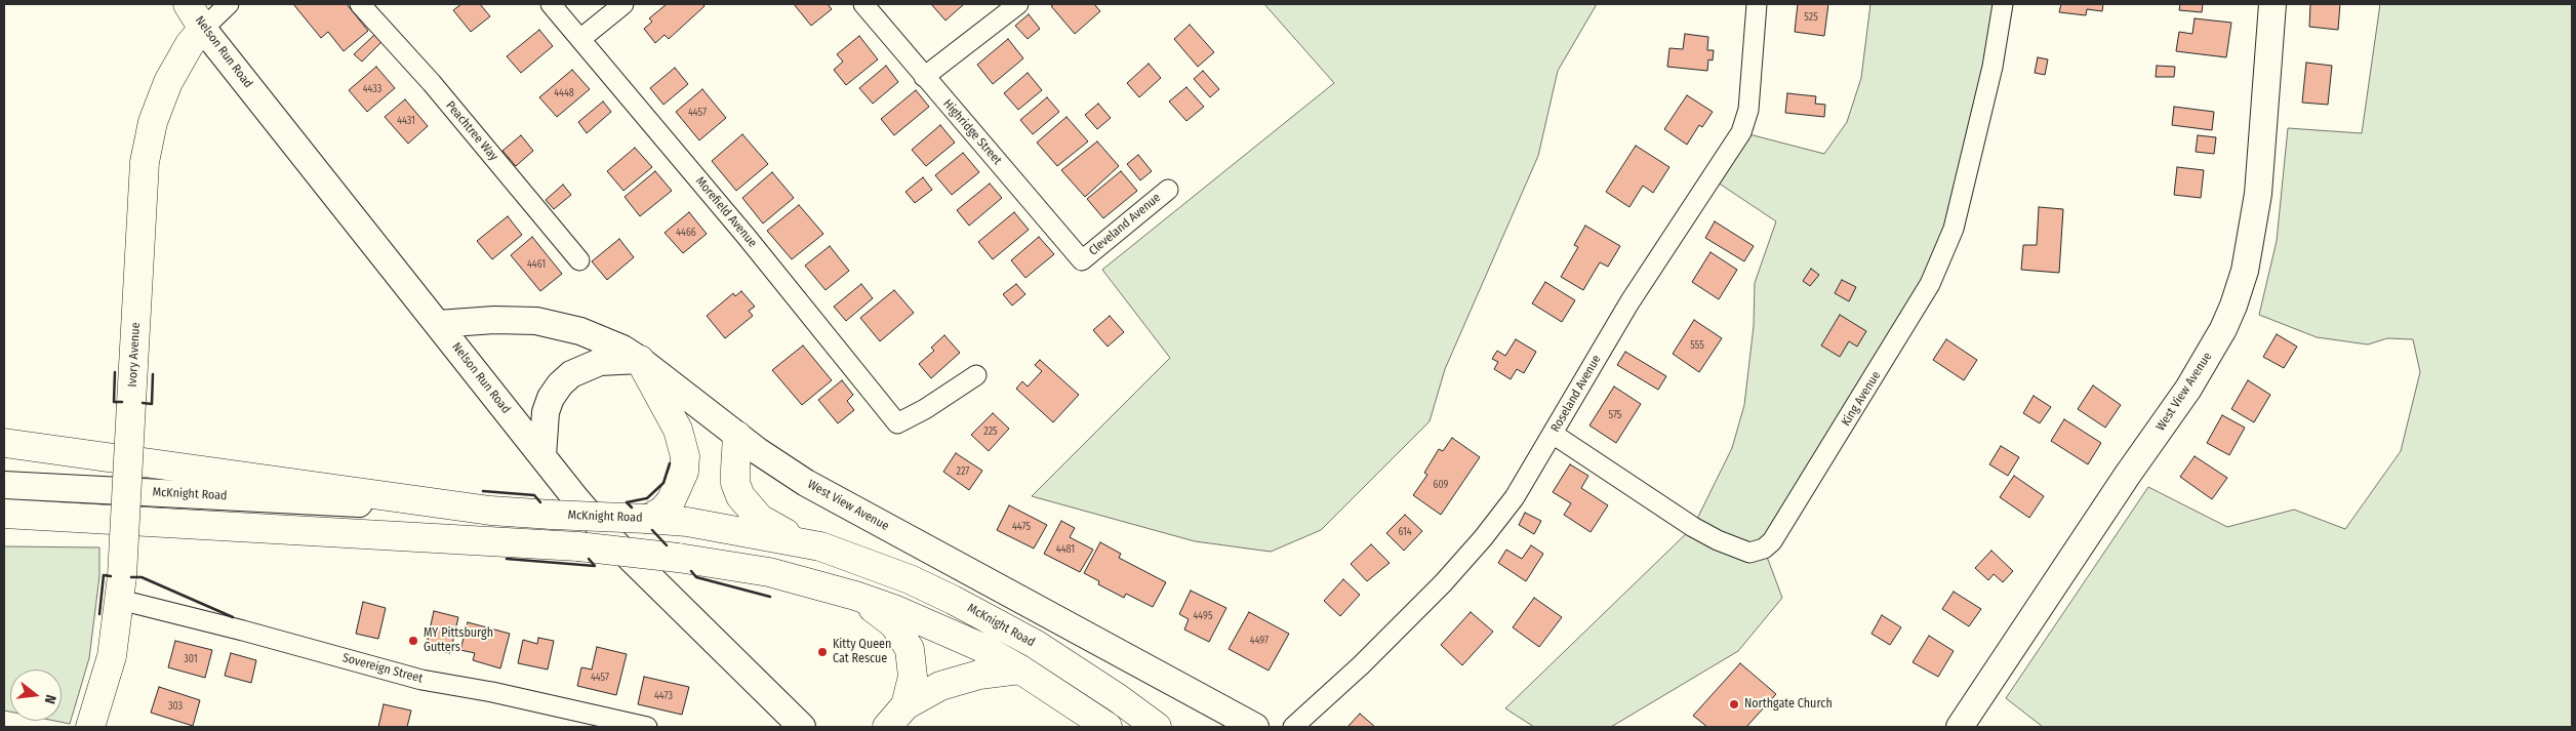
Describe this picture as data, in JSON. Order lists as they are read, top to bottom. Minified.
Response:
{"streets":{"main road":["Nelson Run Road","Ivory Avenue","West View Avenue","McKnight Road"],"street":["Peachtree Way","Highridge Street","Morefield Avenue","Cleveland Avenue","Roseland Avenue","King Avenue","Sovereign Street"]},"crossings":[["Nelson Run Road","Ivory Avenue"],["Nelson Run Road","West View Avenue"],["Highridge Street","Cleveland Avenue"],["Ivory Avenue","Sovereign Street"],["Roseland Avenue","King Avenue"]],"places":["MY Pittsburgh Gutters","Kitty Queen Cat Rescue","Northgate Church"],"house_numbers":["525","4433","4448","4457","4431","4466","4461","555","575","225","227","609","4475","614","4481","4495","4497","301","4457","4473","303"],"north":"right"}
